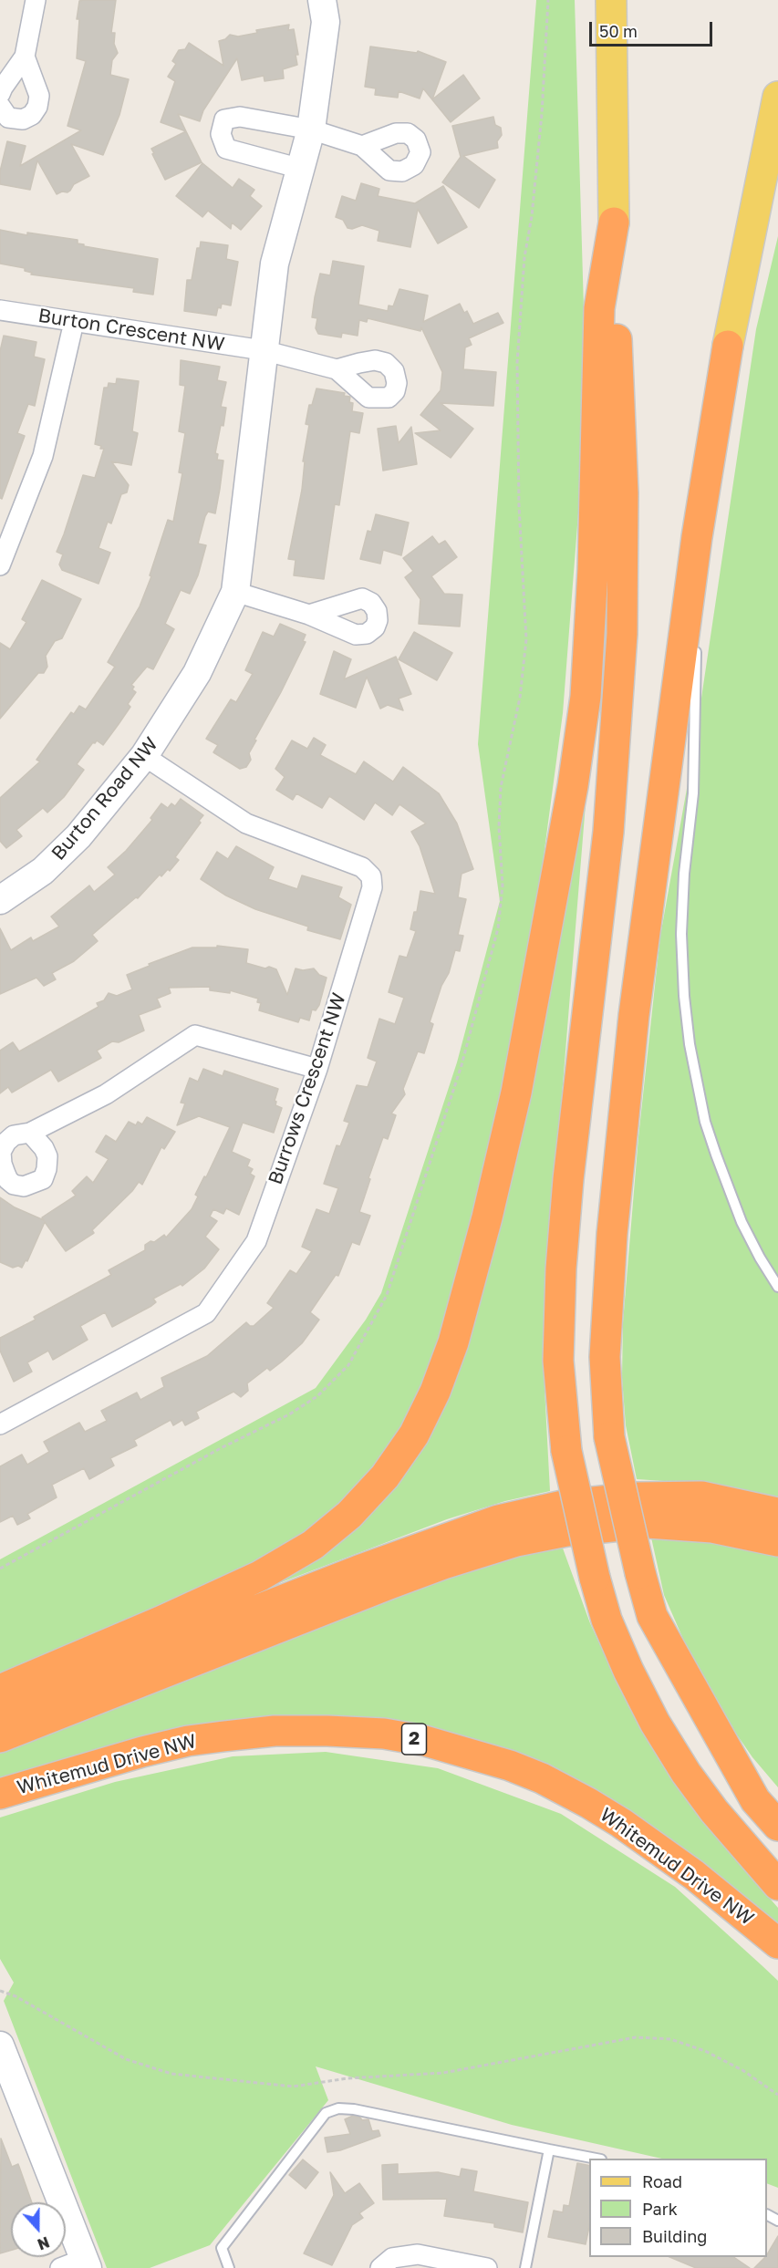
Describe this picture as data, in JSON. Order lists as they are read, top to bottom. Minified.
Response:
{"streets":{"highway":["2","Whitemud Drive NW"],"street":["Burton Crescent NW","Burton Road NW","Burrows Crescent NW"]},"crossings":[["Burton Crescent NW","Burton Road NW"],["Burton Road NW","Burrows Crescent NW"]],"legend":["Road","Park","Building"],"scale_bar":"50 m","north":"bottom"}
